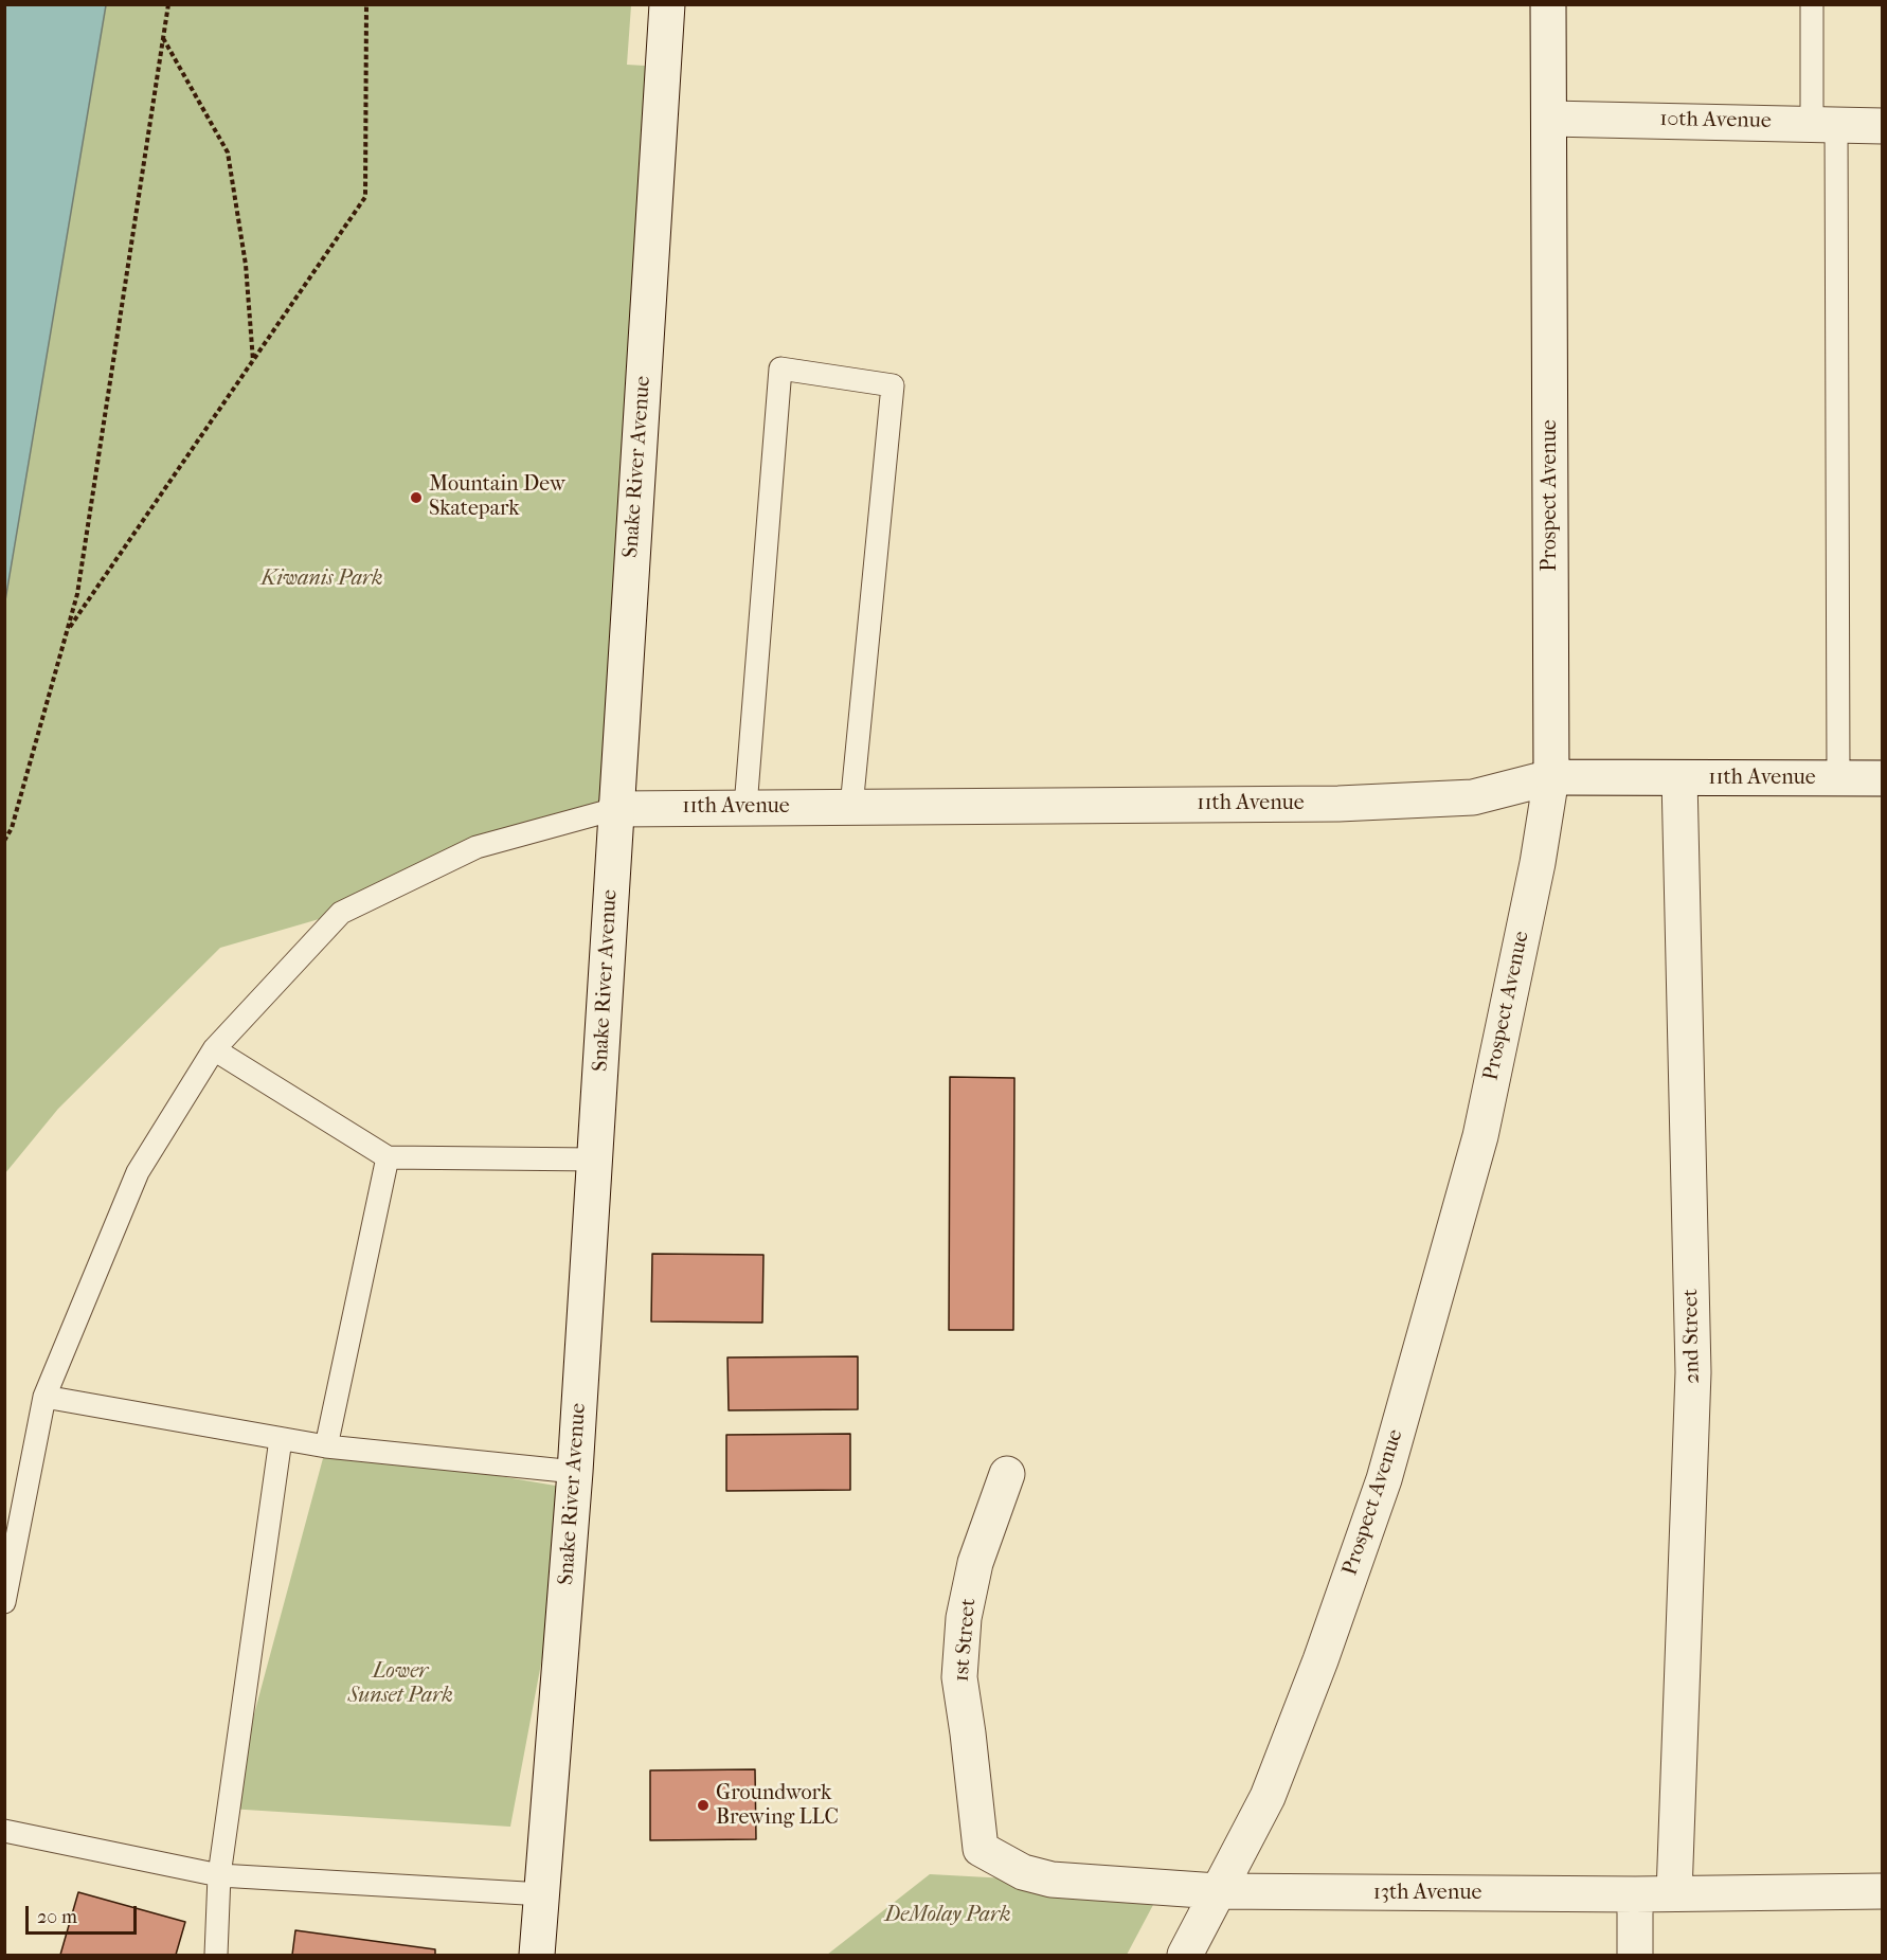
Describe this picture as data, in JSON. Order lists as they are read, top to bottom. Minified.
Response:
{"streets":{"street":["10th Avenue","Snake River Avenue","Prospect Avenue","11th Avenue","2nd Street","1st Street","13th Avenue"]},"crossings":[["10th Avenue","Prospect Avenue"],["Snake River Avenue","11th Avenue"],["Prospect Avenue","11th Avenue"],["Prospect Avenue","13th Avenue"],["11th Avenue","2nd Street"],["2nd Street","13th Avenue"],["1st Street","13th Avenue"]],"parks":["Kiwanis Park","Lower Sunset Park","DeMolay Park"],"places":["Mountain Dew Skatepark","Groundwork Brewing LLC"],"scale_bar":"20 m"}
